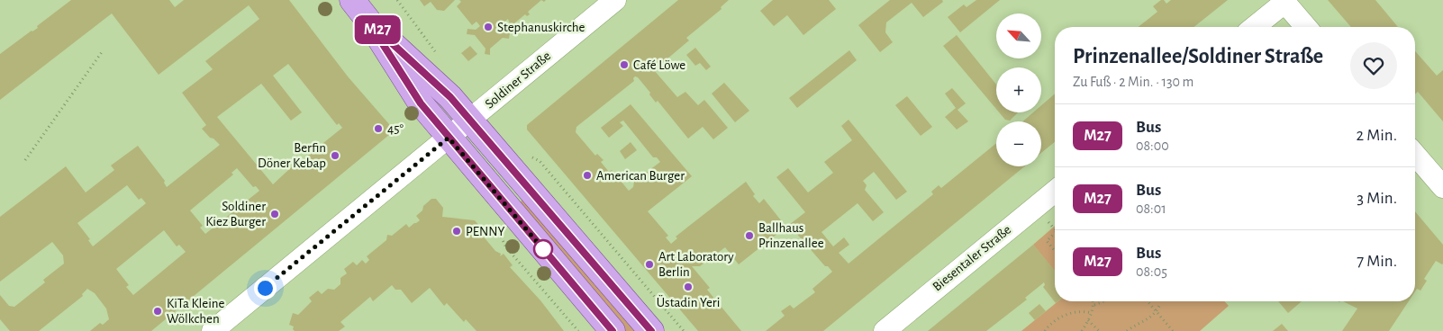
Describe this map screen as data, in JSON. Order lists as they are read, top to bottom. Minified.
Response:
{"streets":{"street":["Soldiner Straße","Biesentaler Straße"]},"places":["Stephanuskirche","Café Löwe","45°","Berfin Döner Kebap","American Burger","Soldiner Kiez Burger","PENNY","Ballhaus Prinzenallee","Art Laboratory Berlin","Üstadin Yeri","KiTa Kleine Wölkchen"],"lines":["bus line M27"],"north":"top left","page":{"on_map":"M27","map_buttons":["+","−"],"heading":["Prinzenallee/Soldiner Straße","Zu Fuß · 2 Min. · 130 m"],"list":[{"mark":"M27","name":"Bus","note":"08:00","value":"2 Min."},{"mark":"M27","name":"Bus","note":"08:01","value":"3 Min."},{"mark":"M27","name":"Bus","note":"08:05","value":"7 Min."}]}}
